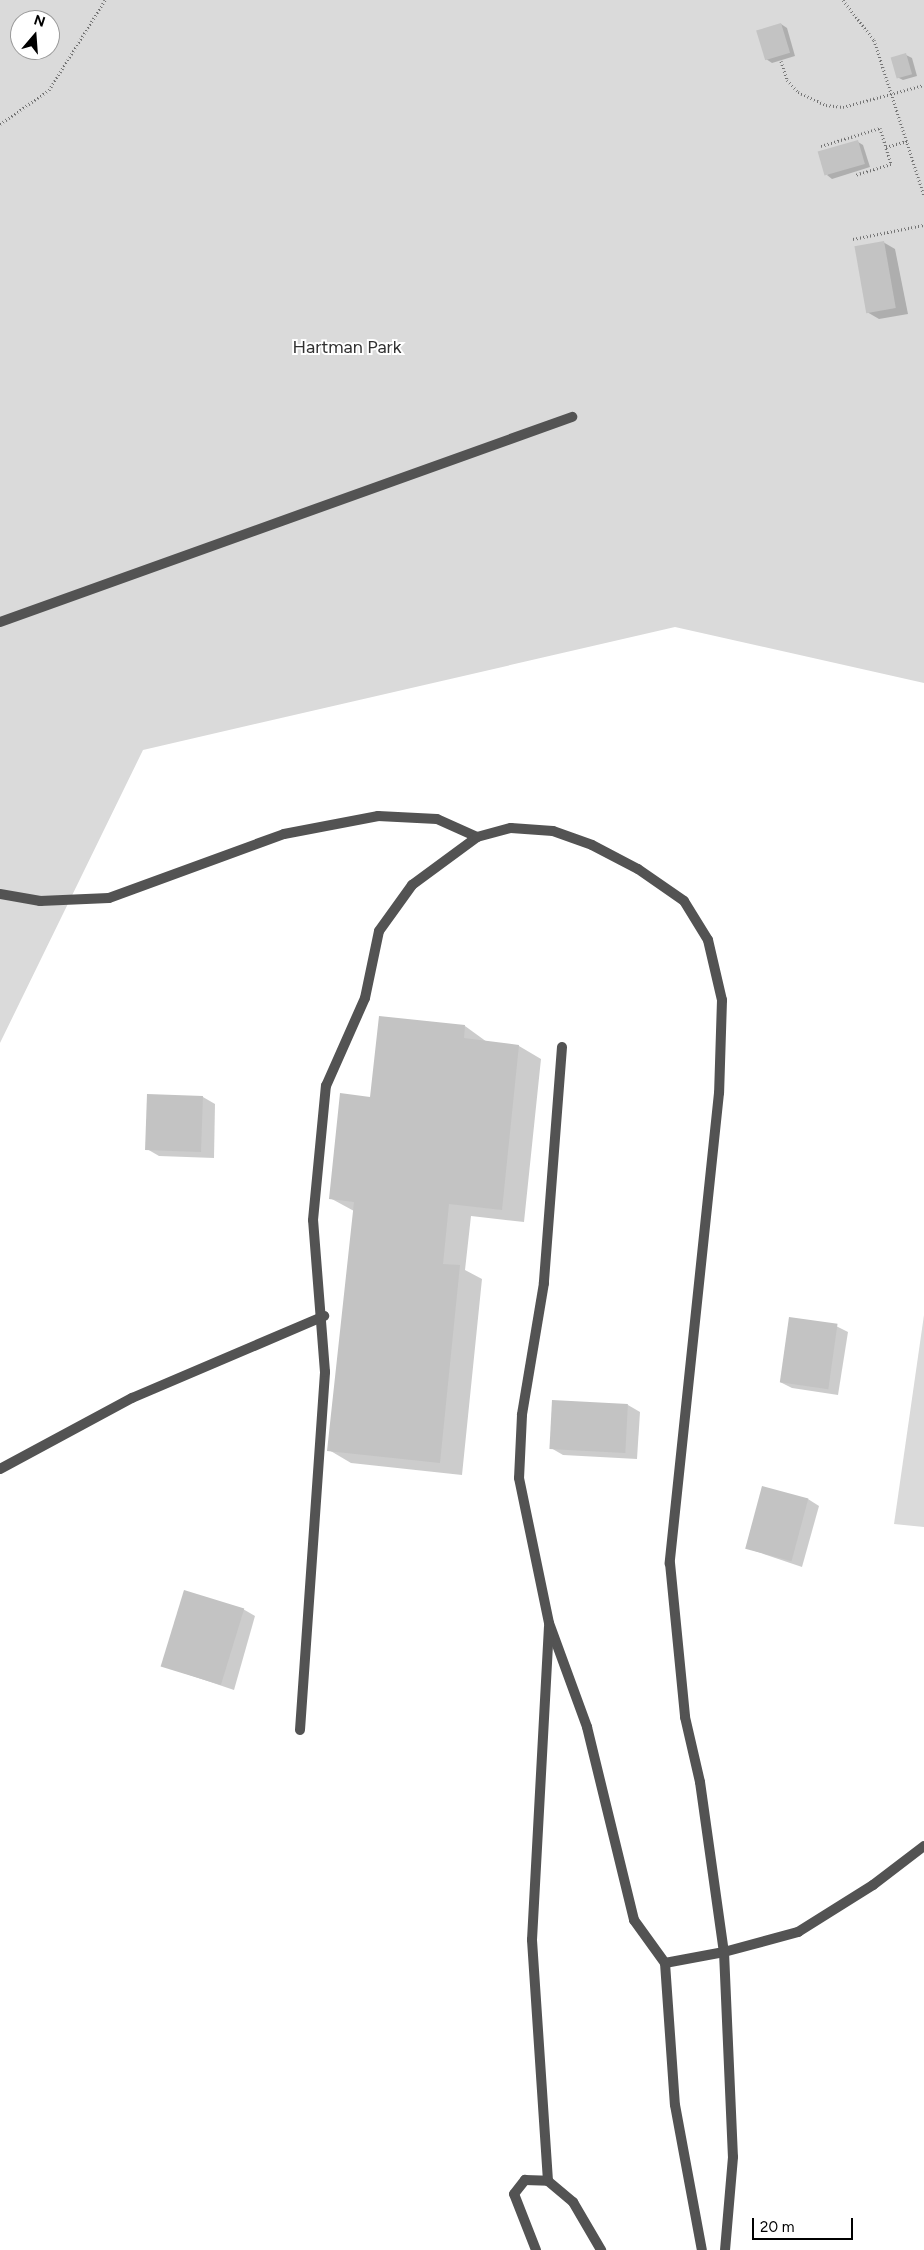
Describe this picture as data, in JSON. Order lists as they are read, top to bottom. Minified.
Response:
{"parks":["Hartman Park"],"scale_bar":"20 m","north":"top"}
